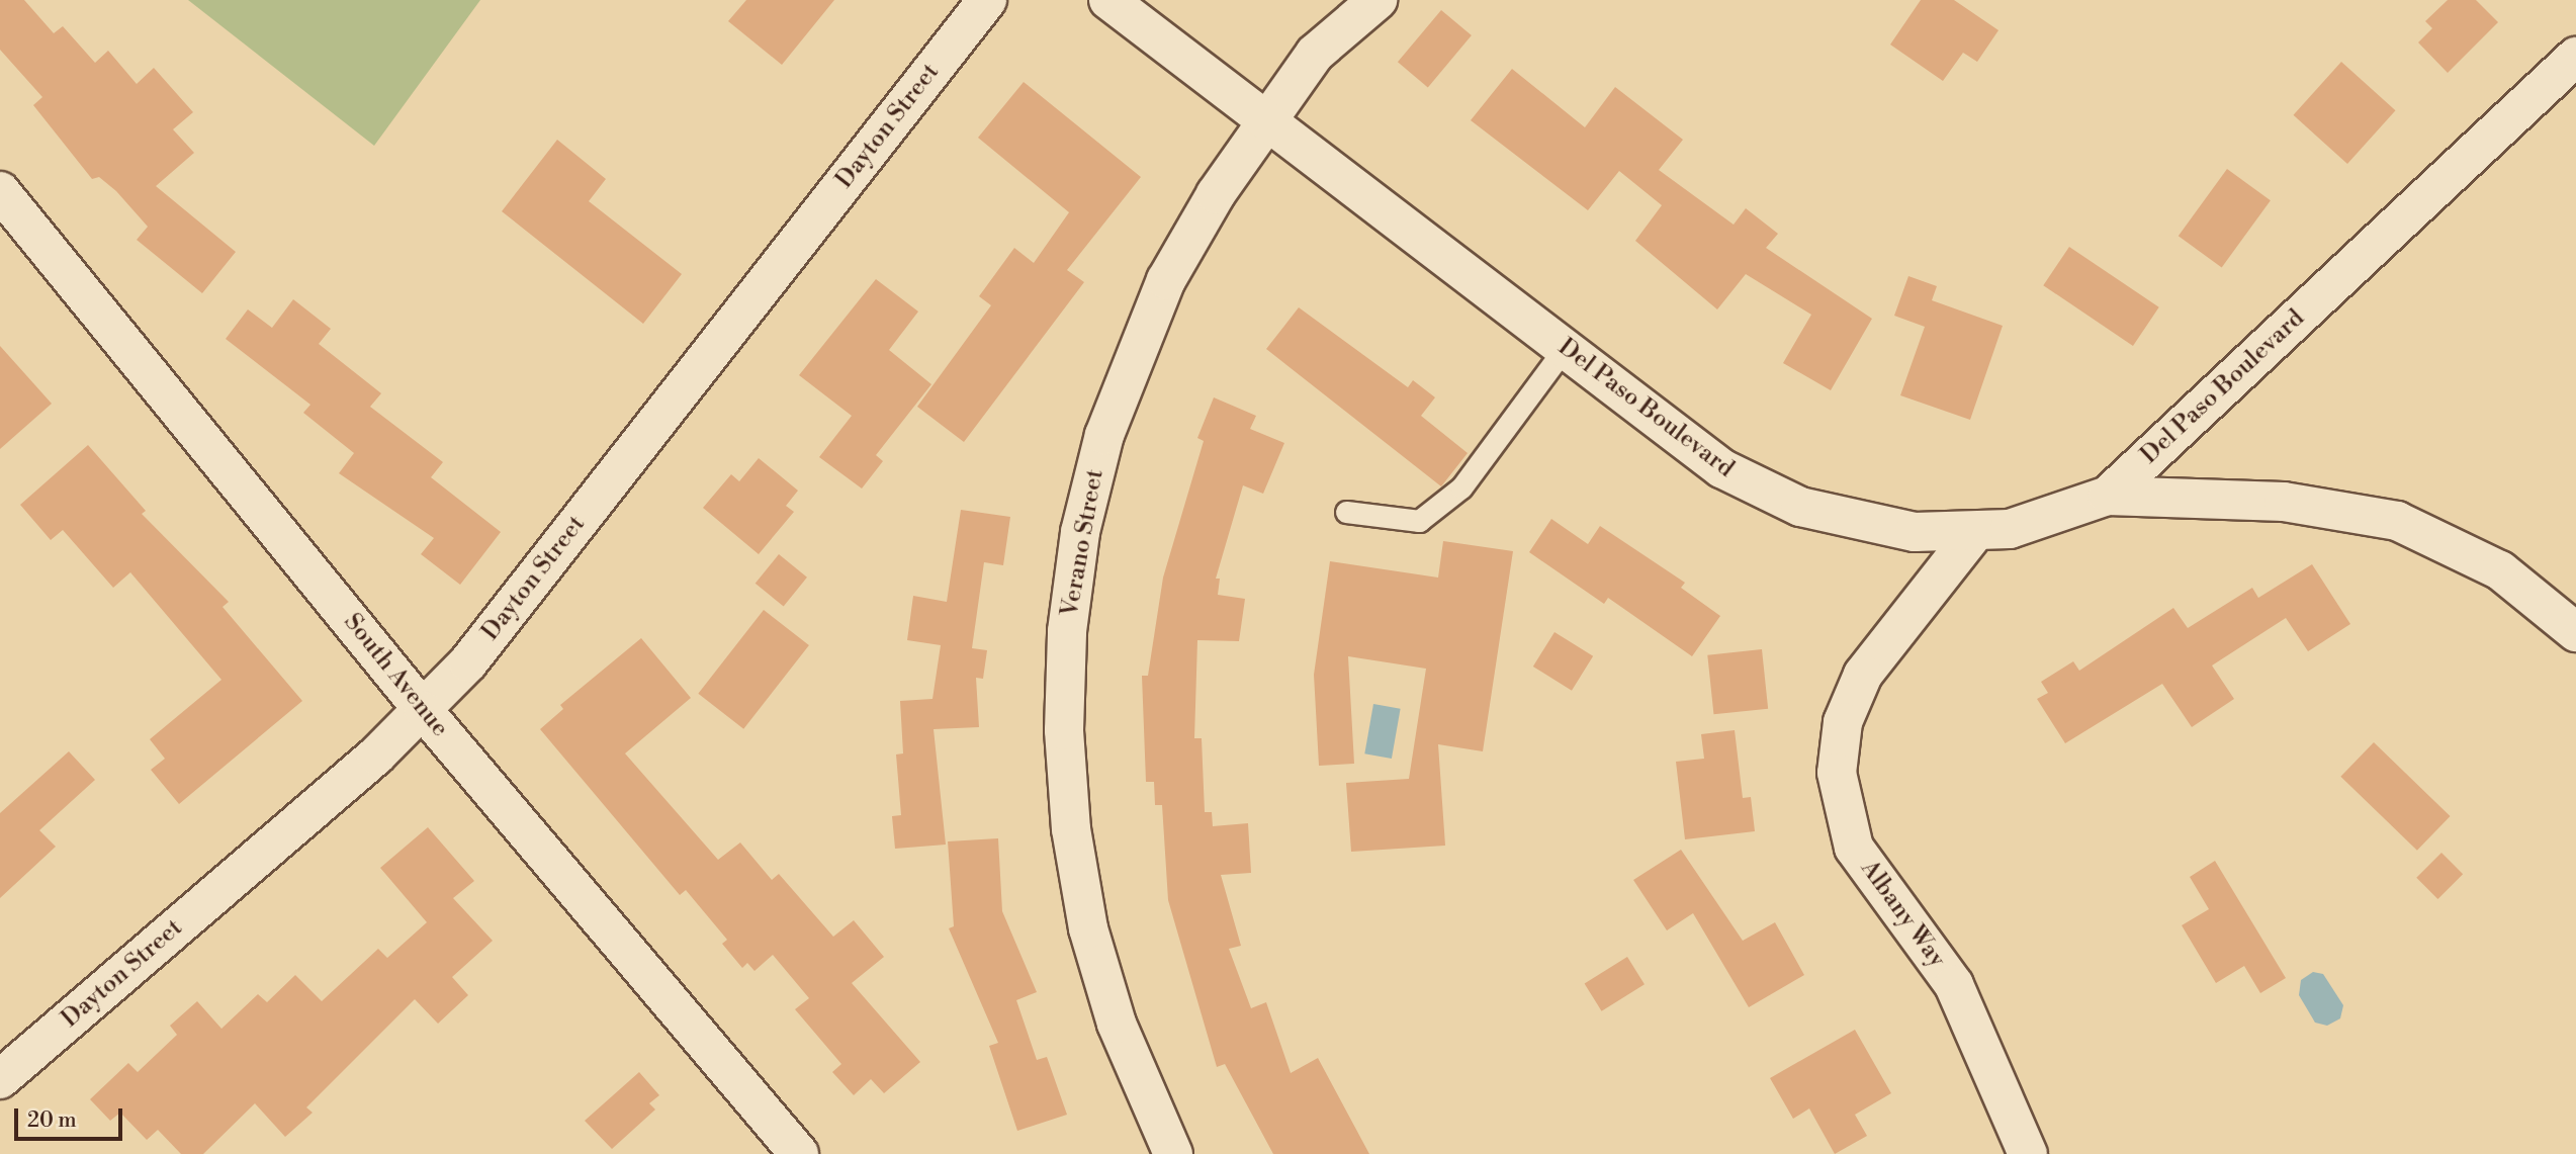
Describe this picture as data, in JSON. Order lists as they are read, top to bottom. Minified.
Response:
{"streets":{"street":["Dayton Street","Del Paso Boulevard","Verano Street","South Avenue","Albany Way"]},"crossings":[["Dayton Street","South Avenue"],["Del Paso Boulevard","Verano Street"],["Del Paso Boulevard","Albany Way"]],"scale_bar":"20 m"}
